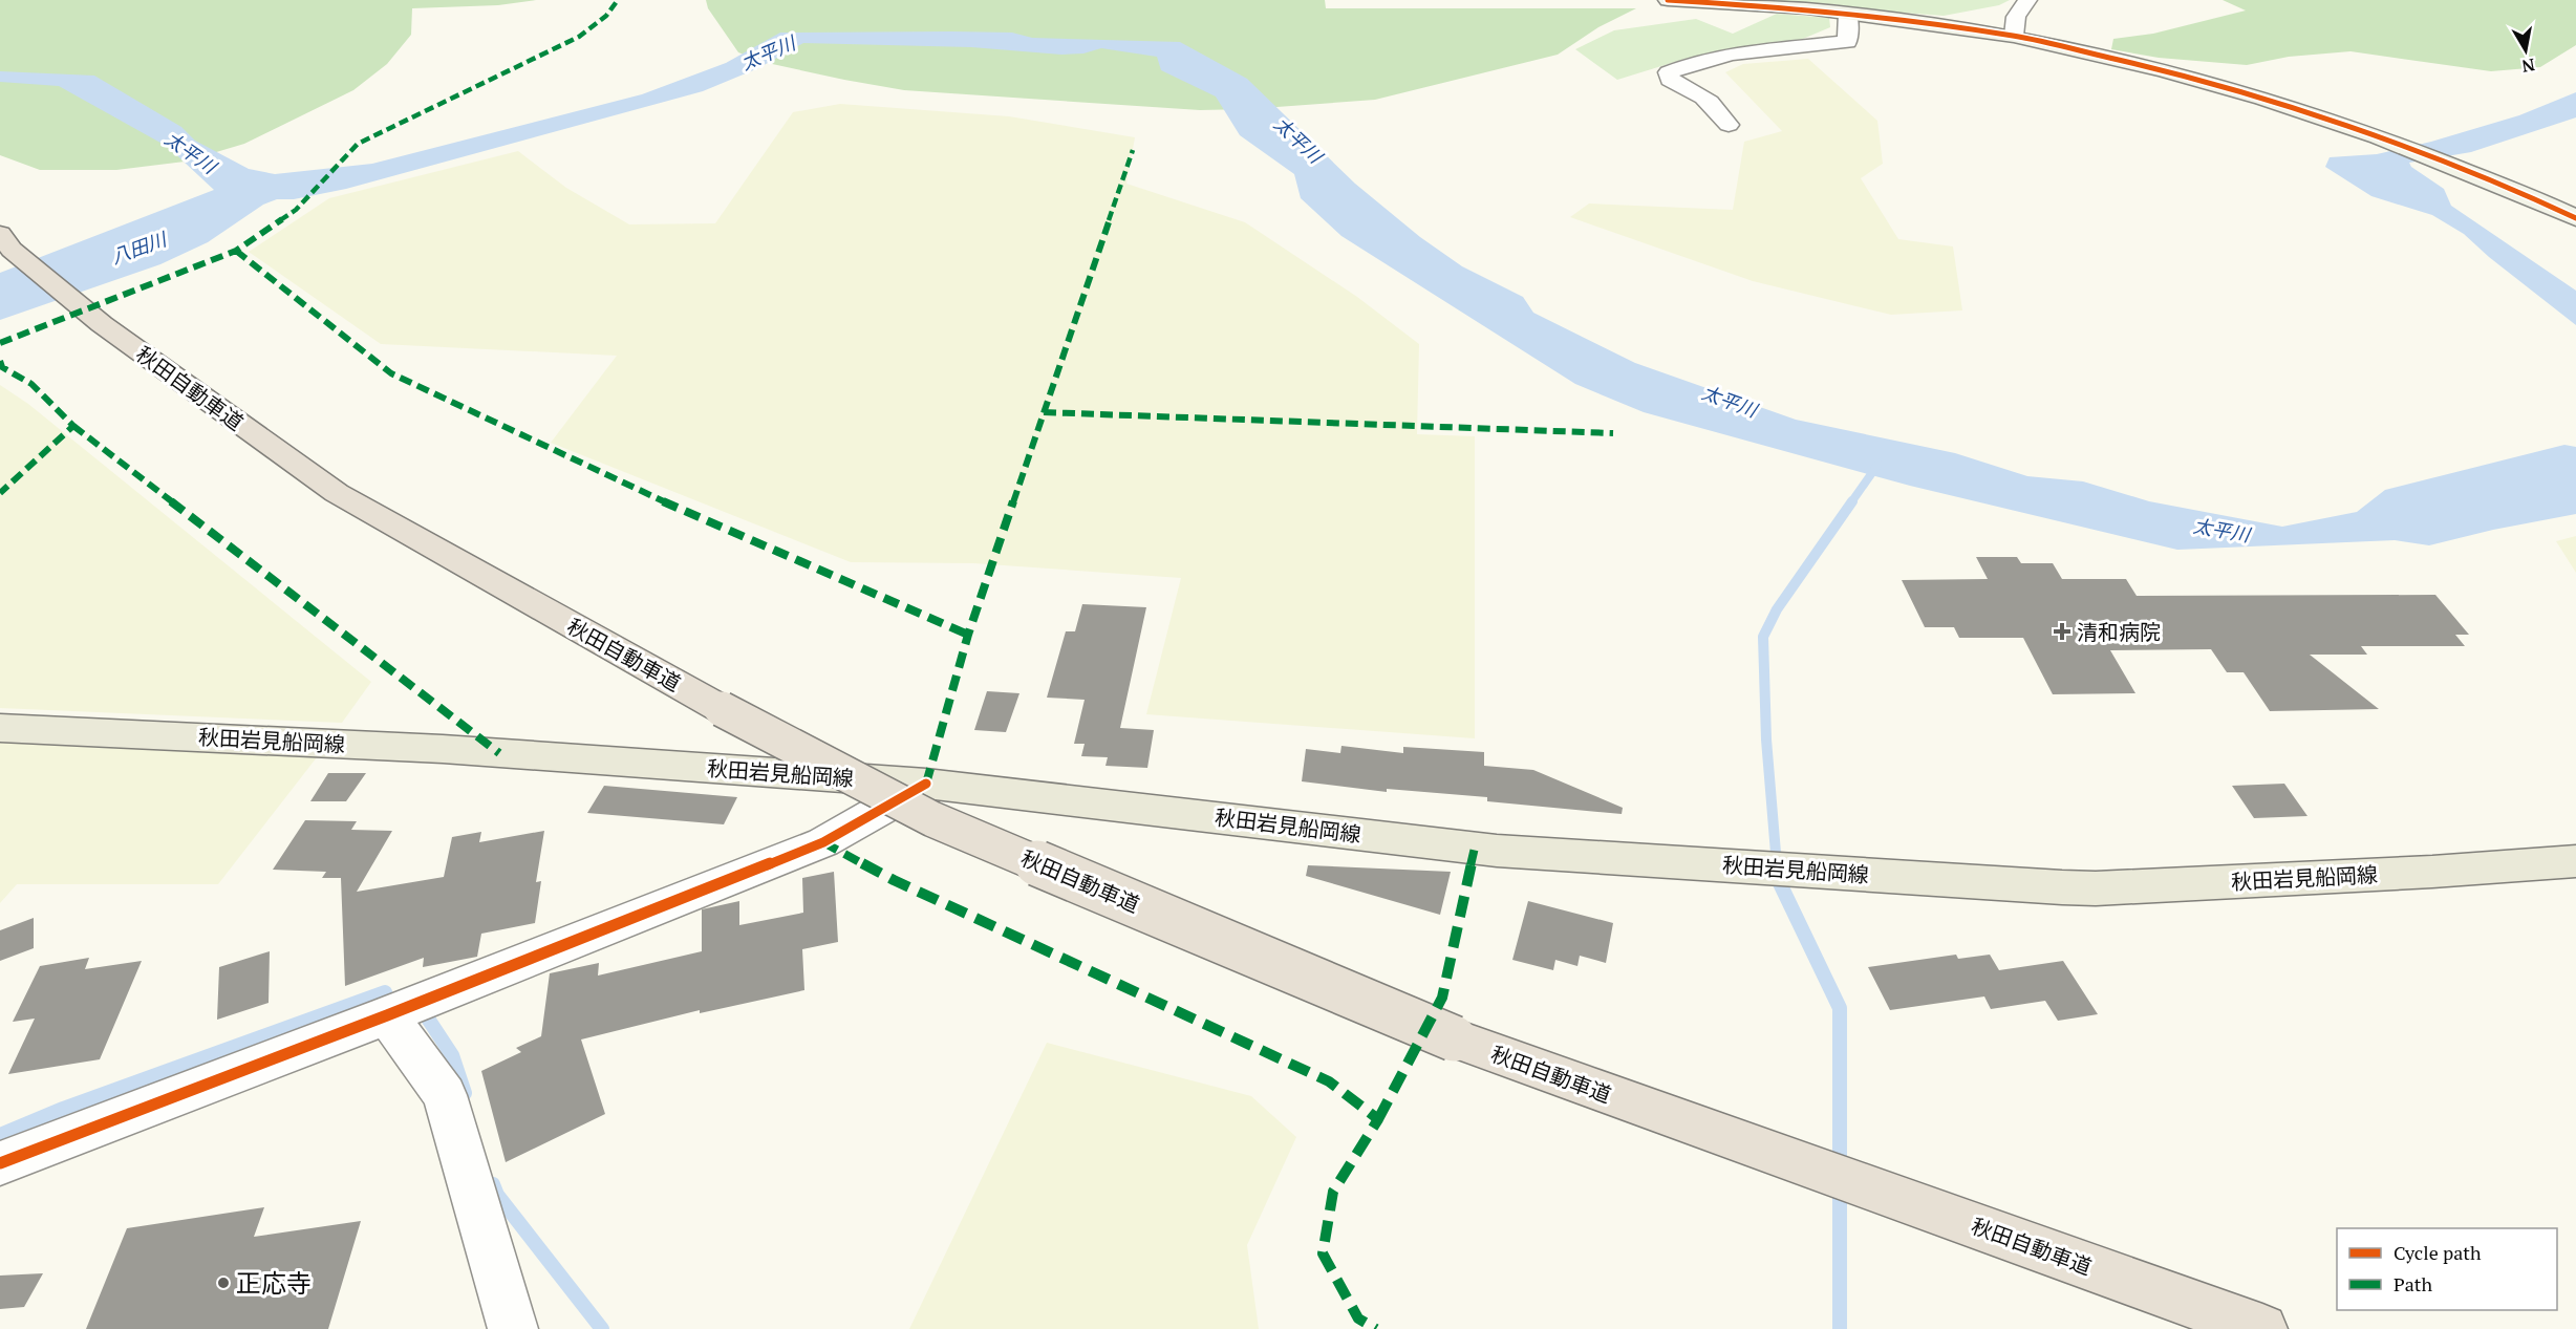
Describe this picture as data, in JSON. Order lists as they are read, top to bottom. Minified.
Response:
{"streets":{"highway":["秋田自動車道"],"main road":["秋田岩見船岡線"]},"water":["太平川","八田川"],"places":{"health":["清和病院"],"other":["正応寺"]},"legend":["Cycle path","Path"],"north":"bottom"}
